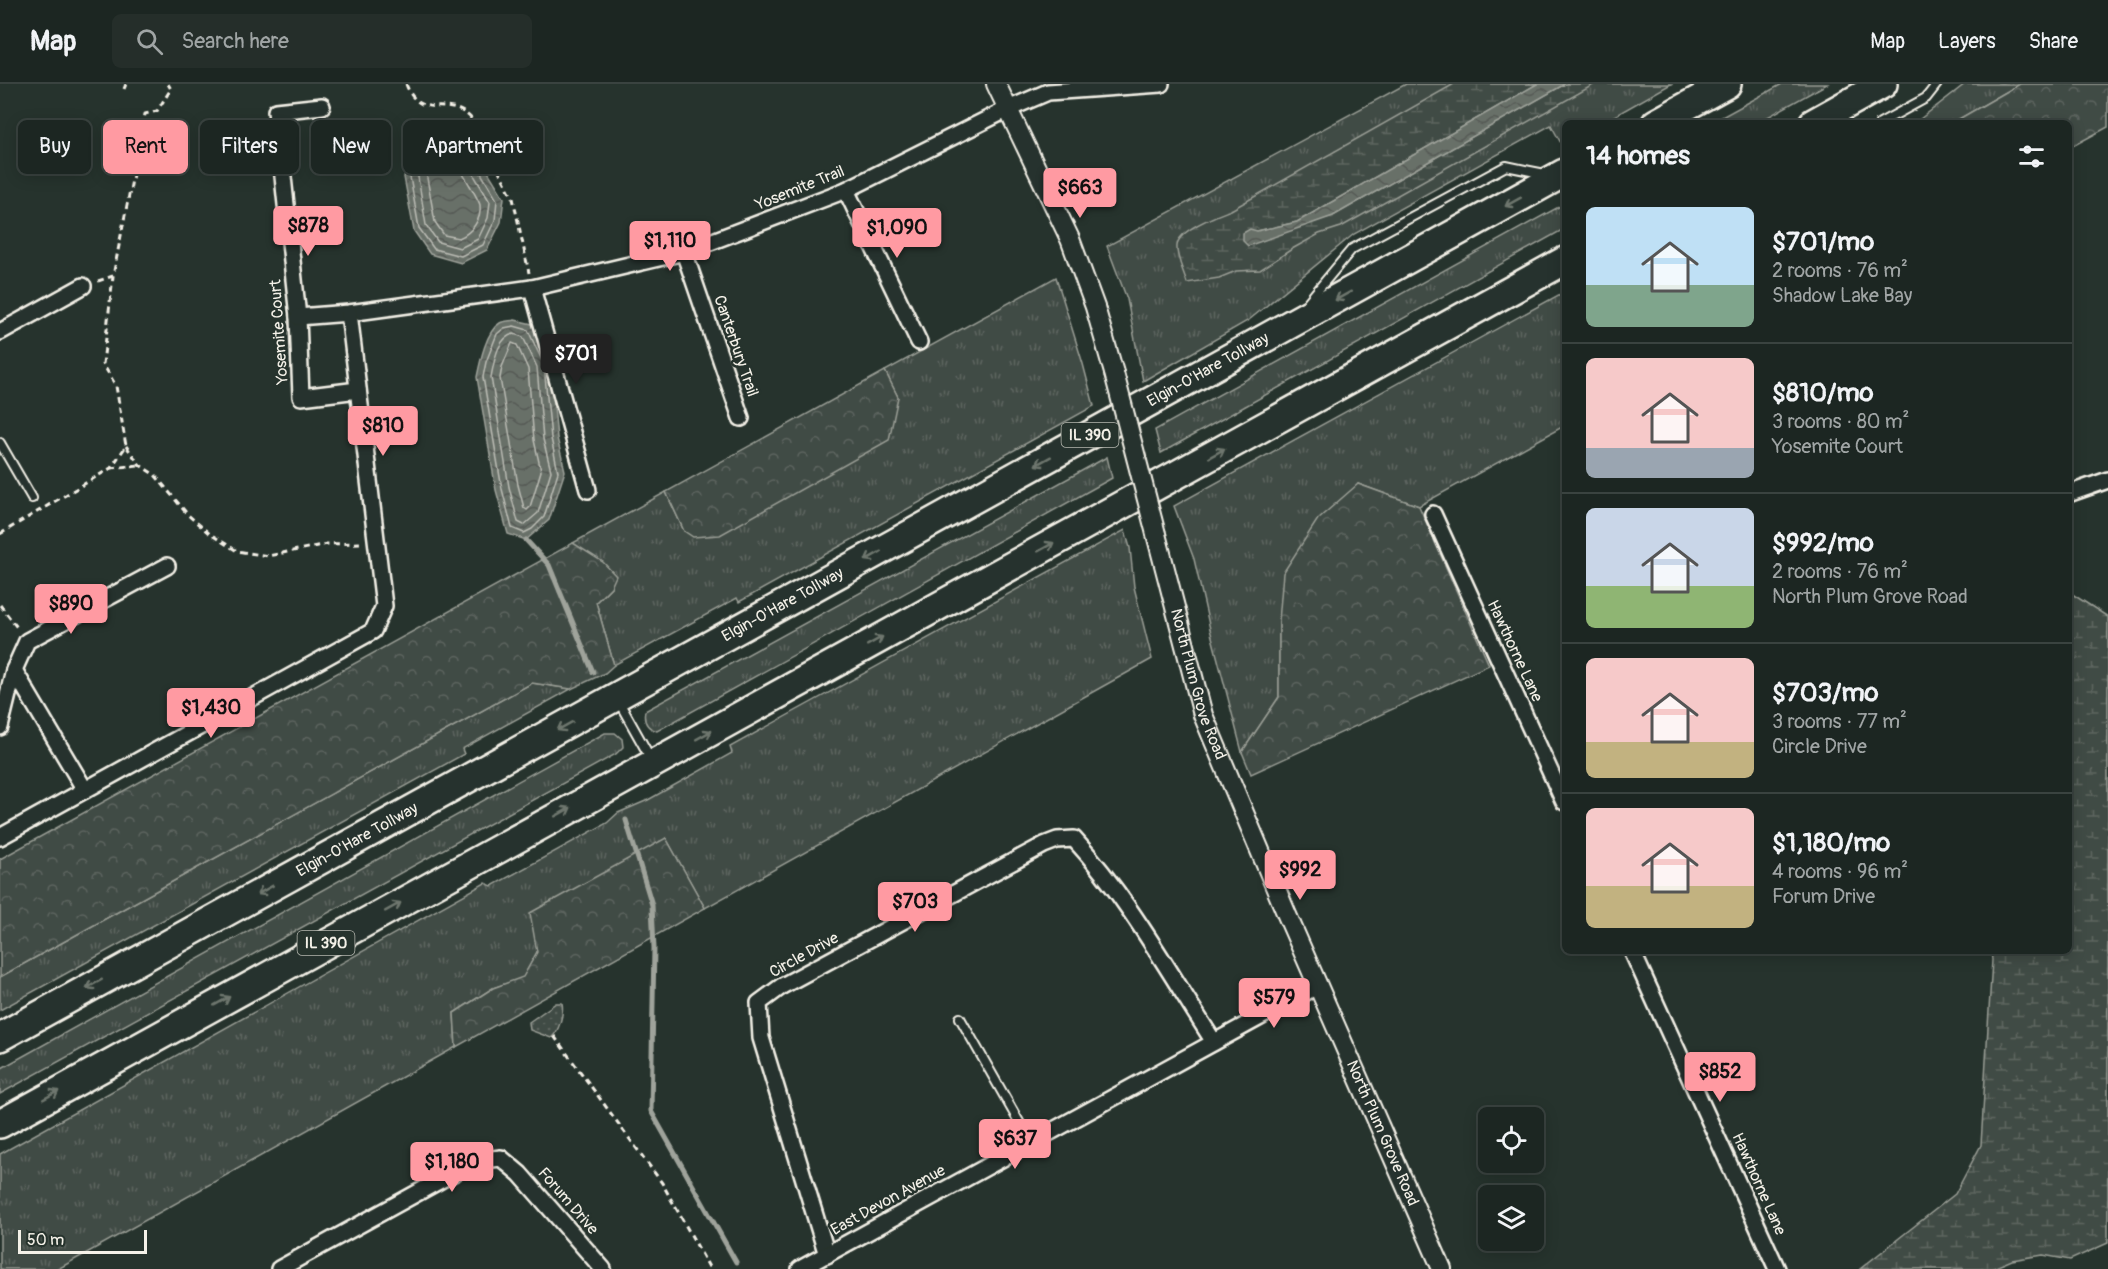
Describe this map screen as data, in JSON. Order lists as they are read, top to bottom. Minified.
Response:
{"streets":{"highway":["Elgin-O'Hare Tollway","IL 390"],"street":["Yosemite Trail","Yosemite Court","Canterbury Trail","Hawthorne Lane","North Plum Grove Road","Circle Drive","East Devon Avenue","Forum Drive"]},"crossings":[["Yosemite Trail","Yosemite Court"],["Yosemite Trail","Canterbury Trail"],["Yosemite Trail","North Plum Grove Road"],["North Plum Grove Road","East Devon Avenue"],["Circle Drive","East Devon Avenue"]],"scale_bar":"50 m","page":{"header":"Map","search":"Search here","nav":["Map","Layers","Share"],"chip":["Buy","Rent","Filters","New","Apartment"],"heading":"14 homes","price":["$663","$878","$1,090","$1,110","$701","$810","$890","$1,430","$992","$703","$579","$852","$637","$1,180"],"list":[{"name":"$701/mo","note":"2 rooms · 76 m² · Shadow Lake Bay"},{"name":"$810/mo","note":"3 rooms · 80 m² · Yosemite Court"},{"name":"$992/mo","note":"2 rooms · 76 m² · North Plum Grove Road"},{"name":"$703/mo","note":"3 rooms · 77 m² · Circle Drive"},{"name":"$1,180/mo","note":"4 rooms · 96 m² · Forum Drive"}],"scale":"50 m"}}
